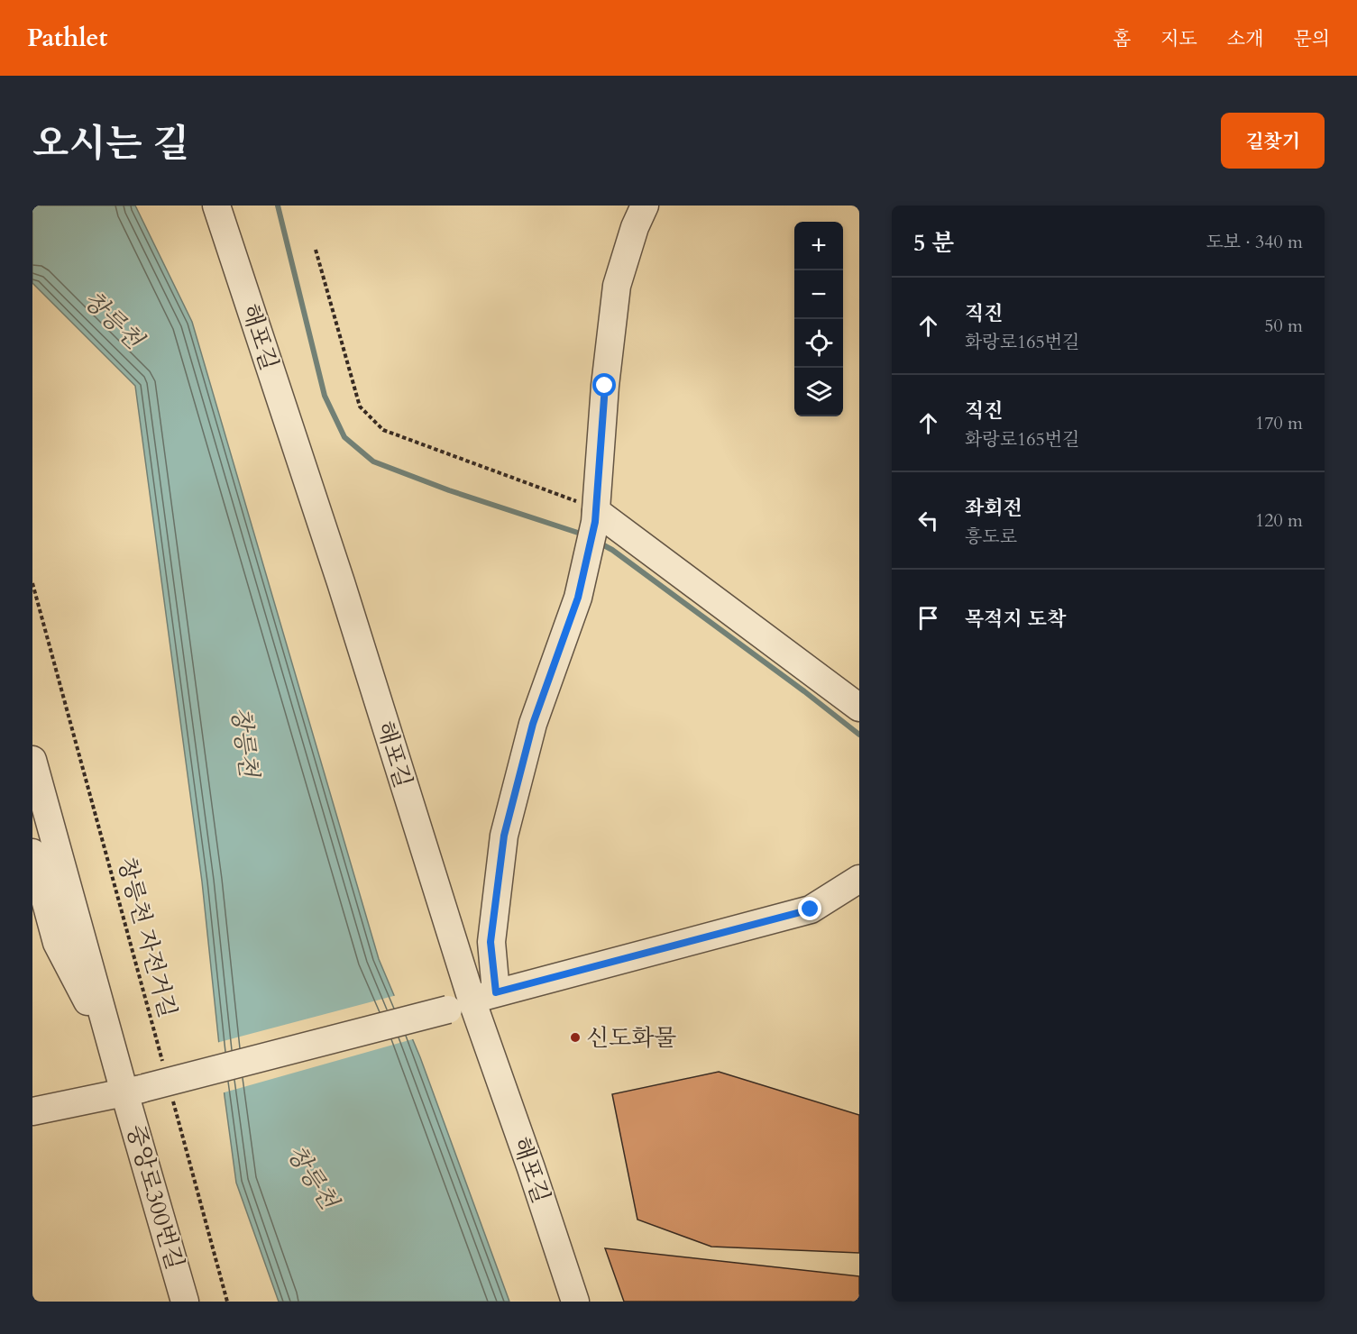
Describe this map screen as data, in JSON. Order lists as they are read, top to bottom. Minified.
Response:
{"streets":{"street":["해포길","중앙로300번길"],"path":["창릉천 자전거길"]},"water":["창릉천"],"places":["신도화물"],"page":{"header":"Pathlet","nav":["홈","지도","소개","문의"],"title":"오시는 길","buttons":"길찾기","heading":["5 분","도보 · 340 m"],"map_buttons":["+","−"],"list":[["직진","화랑로165번길","50 m"],["직진","화랑로165번길","170 m"],["좌회전","흥도로","120 m"],"목적지 도착"]}}
